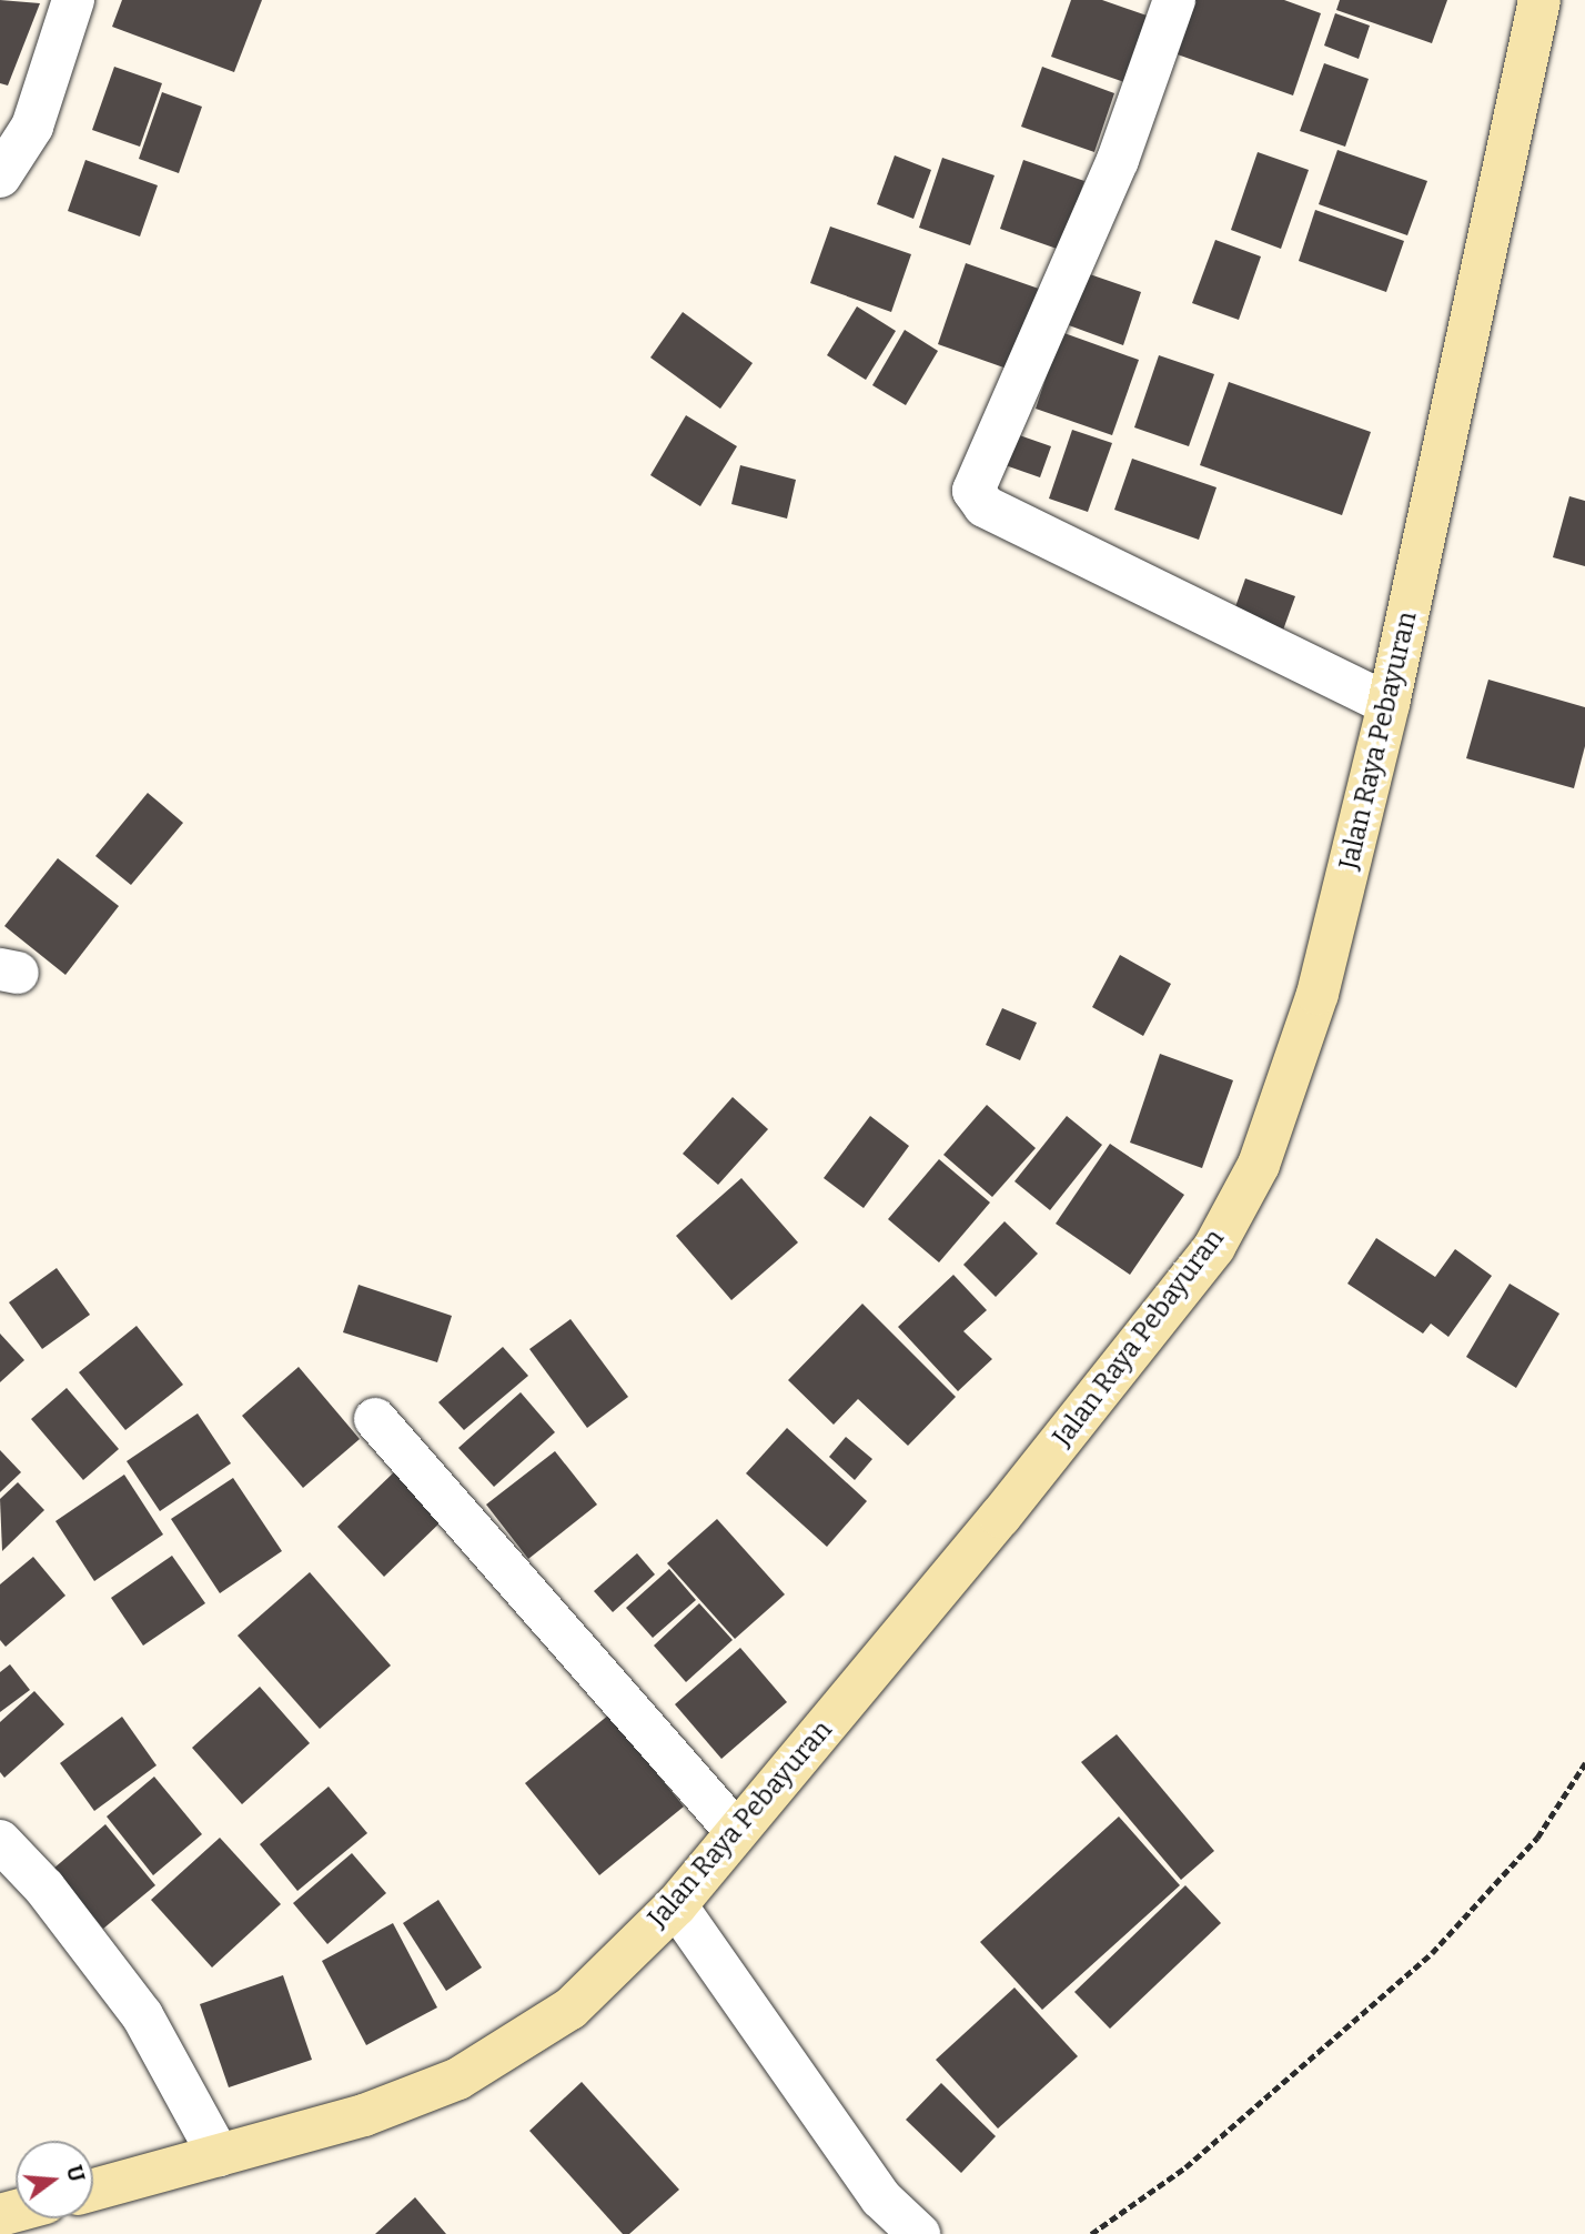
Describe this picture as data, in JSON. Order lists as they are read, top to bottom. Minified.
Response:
{"streets":{"main road":["Jalan Raya Pebayuran"]},"north":"right"}
